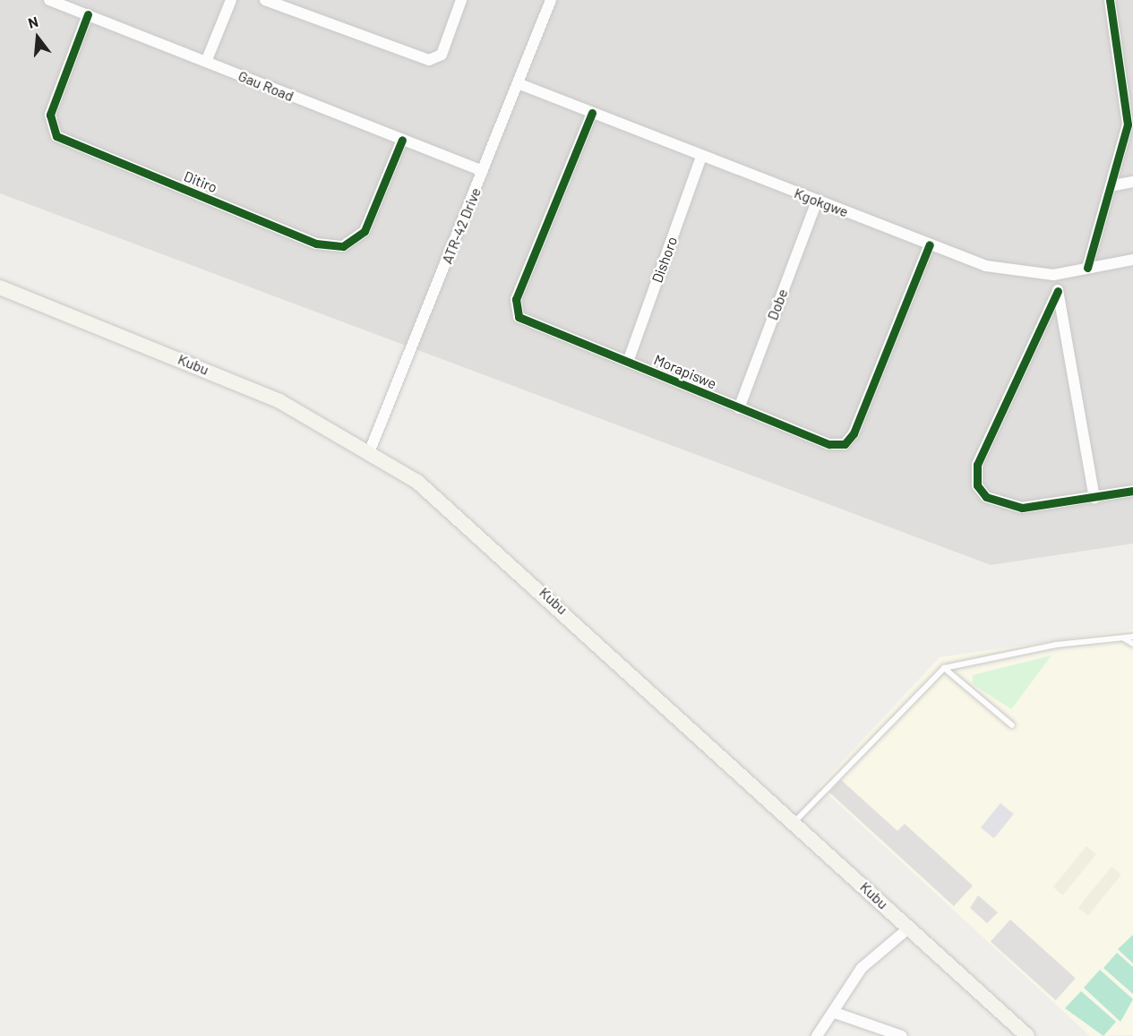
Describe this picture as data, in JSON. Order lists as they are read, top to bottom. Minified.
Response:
{"streets":{"main road":["Kubu"],"street":["Gau Road","Ditiro","Kgokgwe","ATR-42 Drive","Dishoro","Dobe","Morapiswe"]},"crossings":[["Gau Road","Ditiro"],["Gau Road","ATR-42 Drive"],["Kgokgwe","ATR-42 Drive"],["Kgokgwe","Dishoro"],["Kgokgwe","Dobe"],["Kgokgwe","Morapiswe"],["ATR-42 Drive","Kubu"],["Dishoro","Morapiswe"],["Dobe","Morapiswe"]],"north":"top"}
